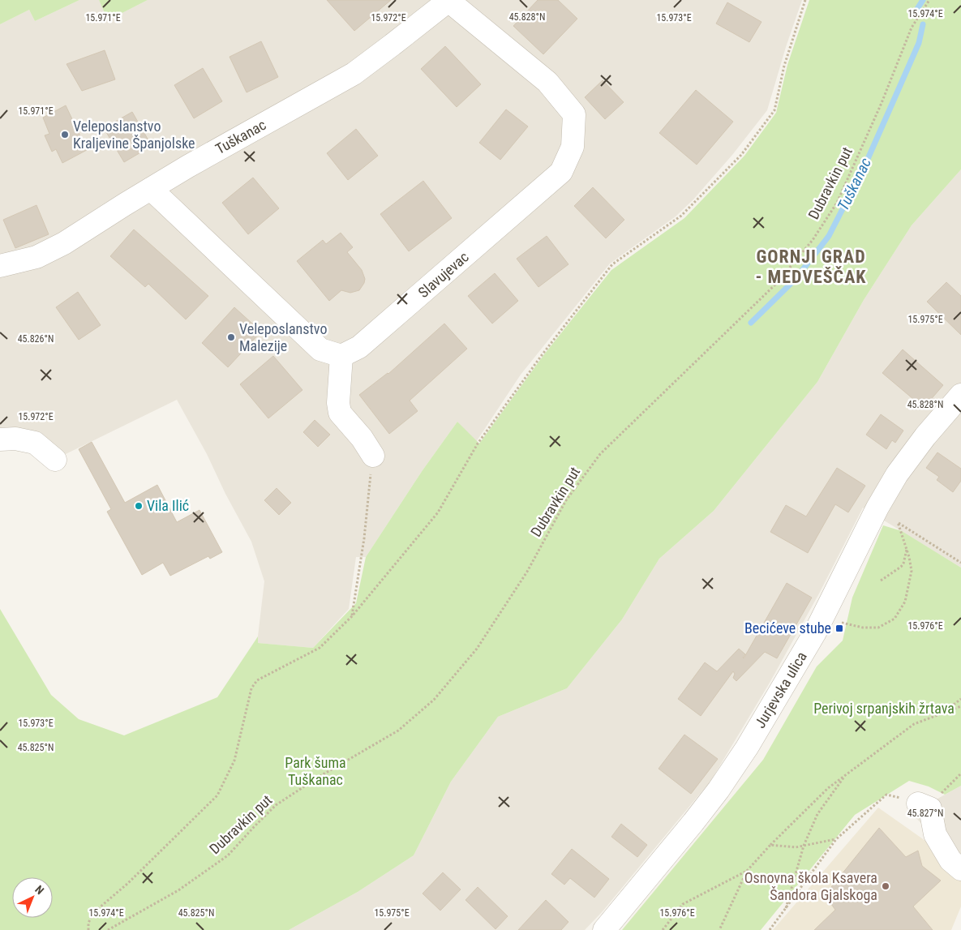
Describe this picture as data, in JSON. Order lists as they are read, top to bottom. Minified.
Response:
{"streets":{"street":["Tuškanac","Slavujevac","Jurjevska ulica"],"path":["Dubravkin put"]},"crossings":[["Tuškanac","Slavujevac"]],"districts":["GORNJI GRAD - MEDVEŠČAK"],"water":["Tuškanac"],"parks":["Perivoj srpanjskih žrtava","Park šuma Tuškanac"],"places":{"other":["Veleposlanstvo Kraljevine Španjolske","Veleposlanstvo Malezije","Vila Ilić","Osnovna škola Ksavera Šandora Gjalskoga"],"transit":["Becićeve stube"]},"north":"top right","coordinates":["15.974°E","45.828°N","15.971°E","15.972°E","15.973°E","15.975°E","45.826°N","15.976°E","45.825°N","45.827°N"]}
